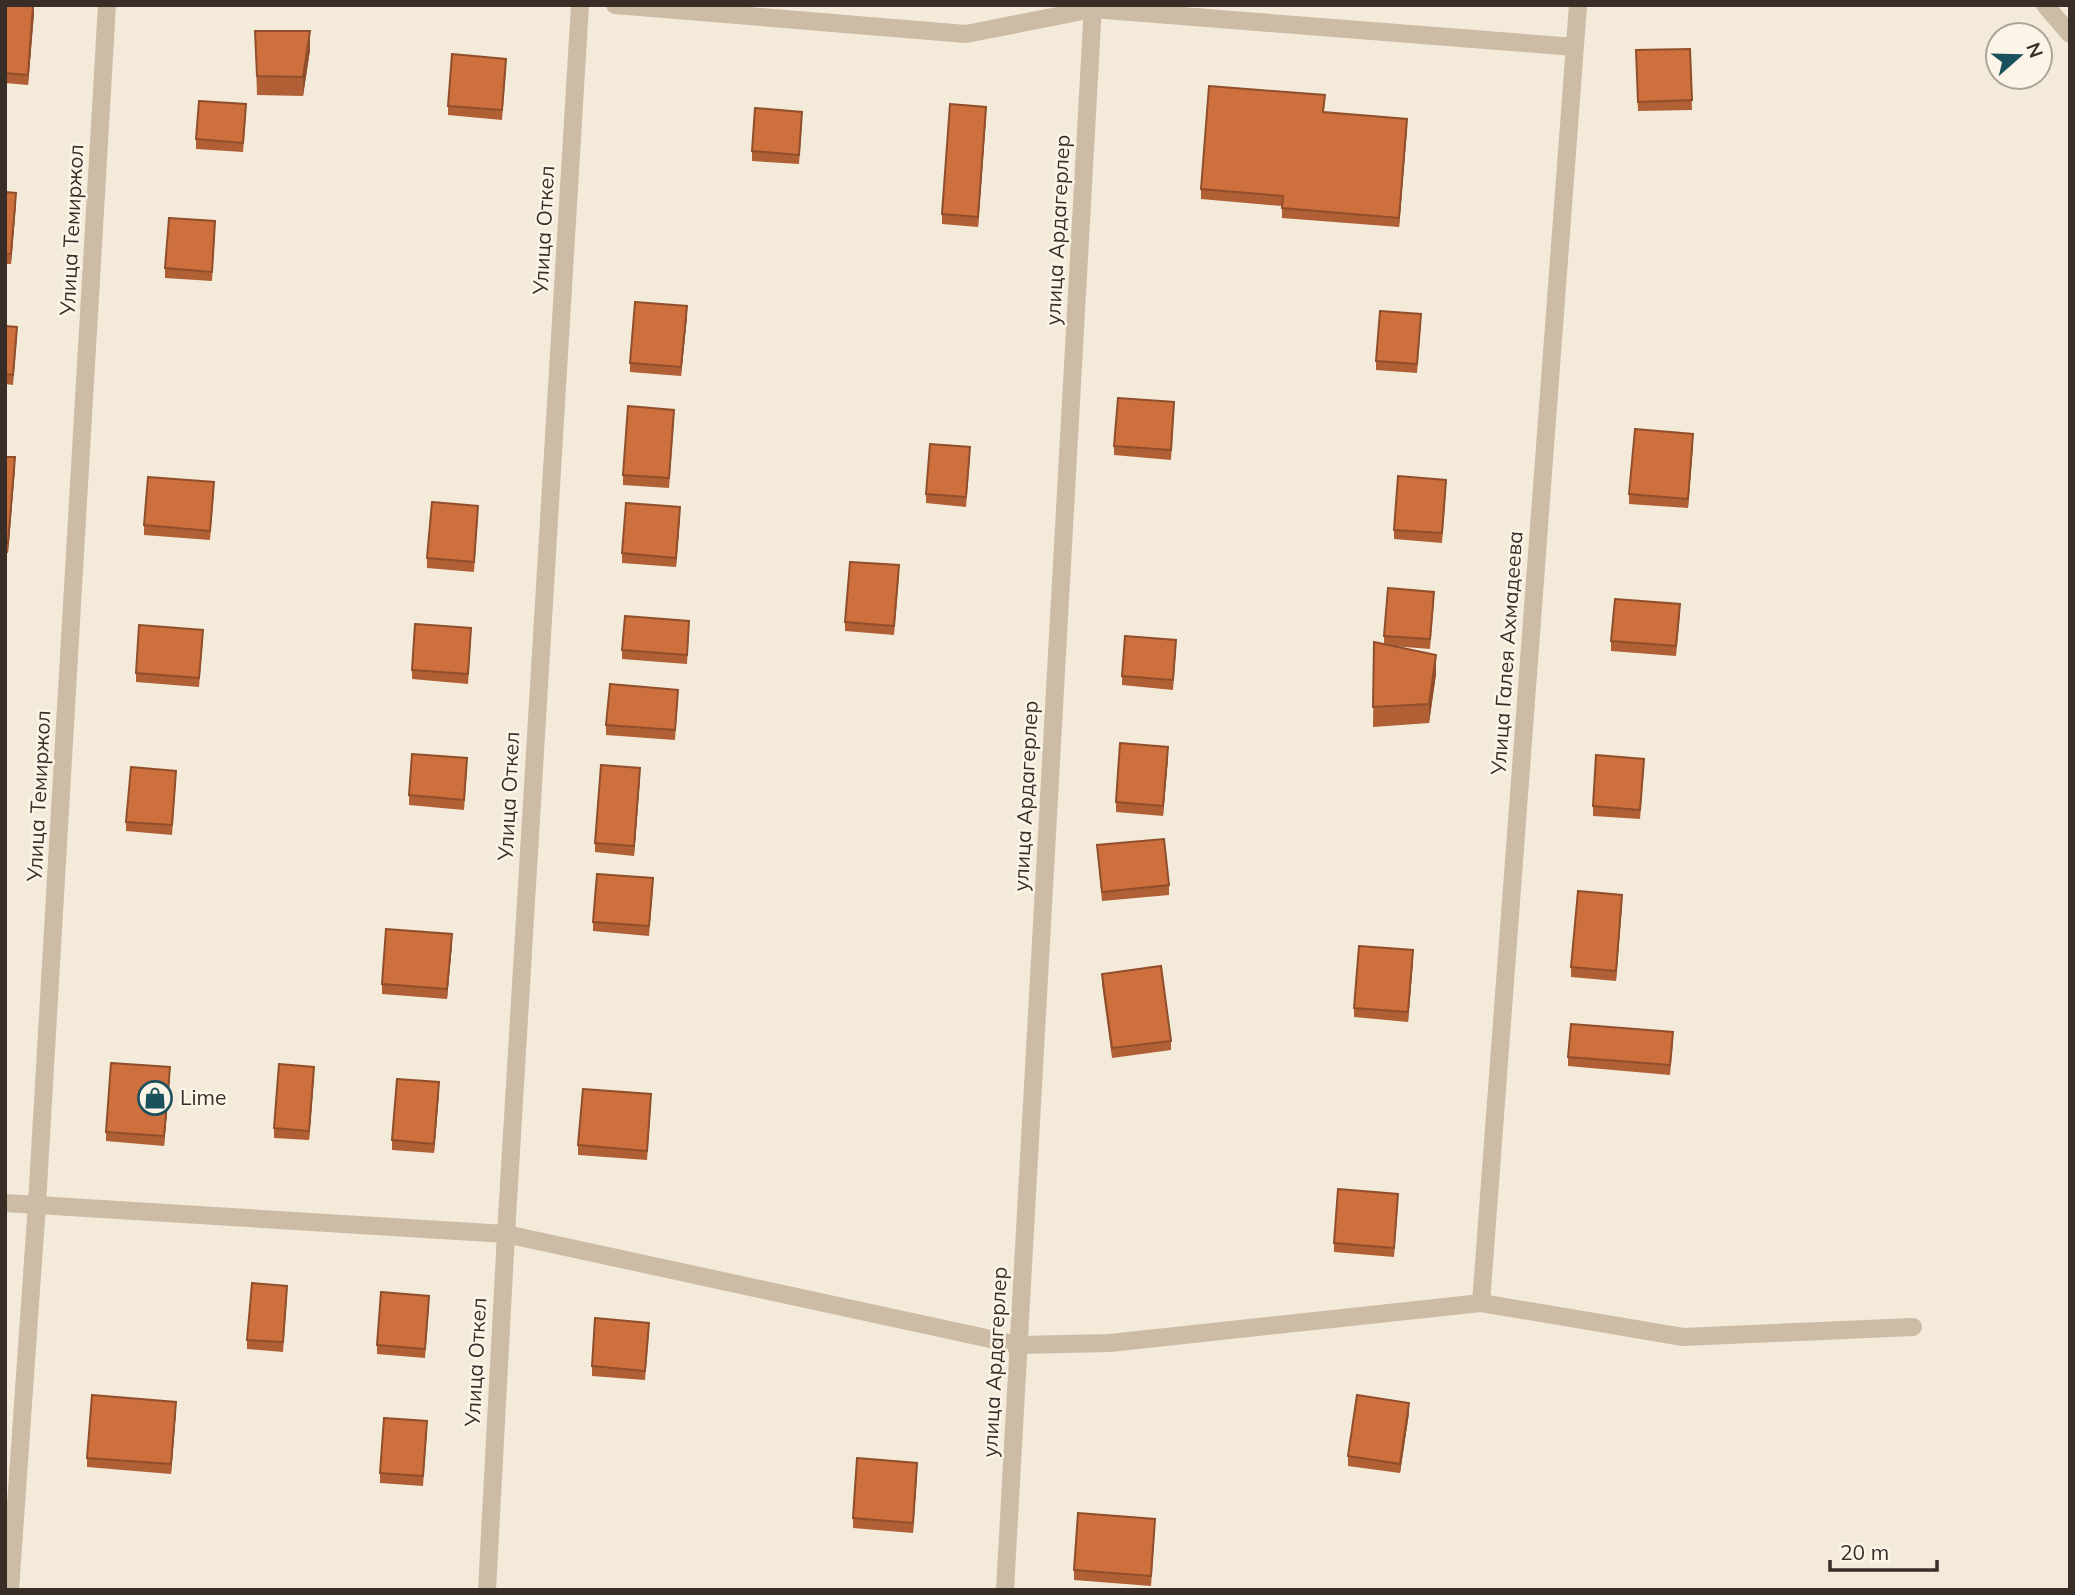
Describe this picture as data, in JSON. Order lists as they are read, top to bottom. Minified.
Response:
{"streets":{"street":["Улица Темиржол","Улица Откел","улица Ардагерлер","Улица Галея Ахмадеева"]},"places":{"shop":["Lime"]},"scale_bar":"20 m","north":"right"}
